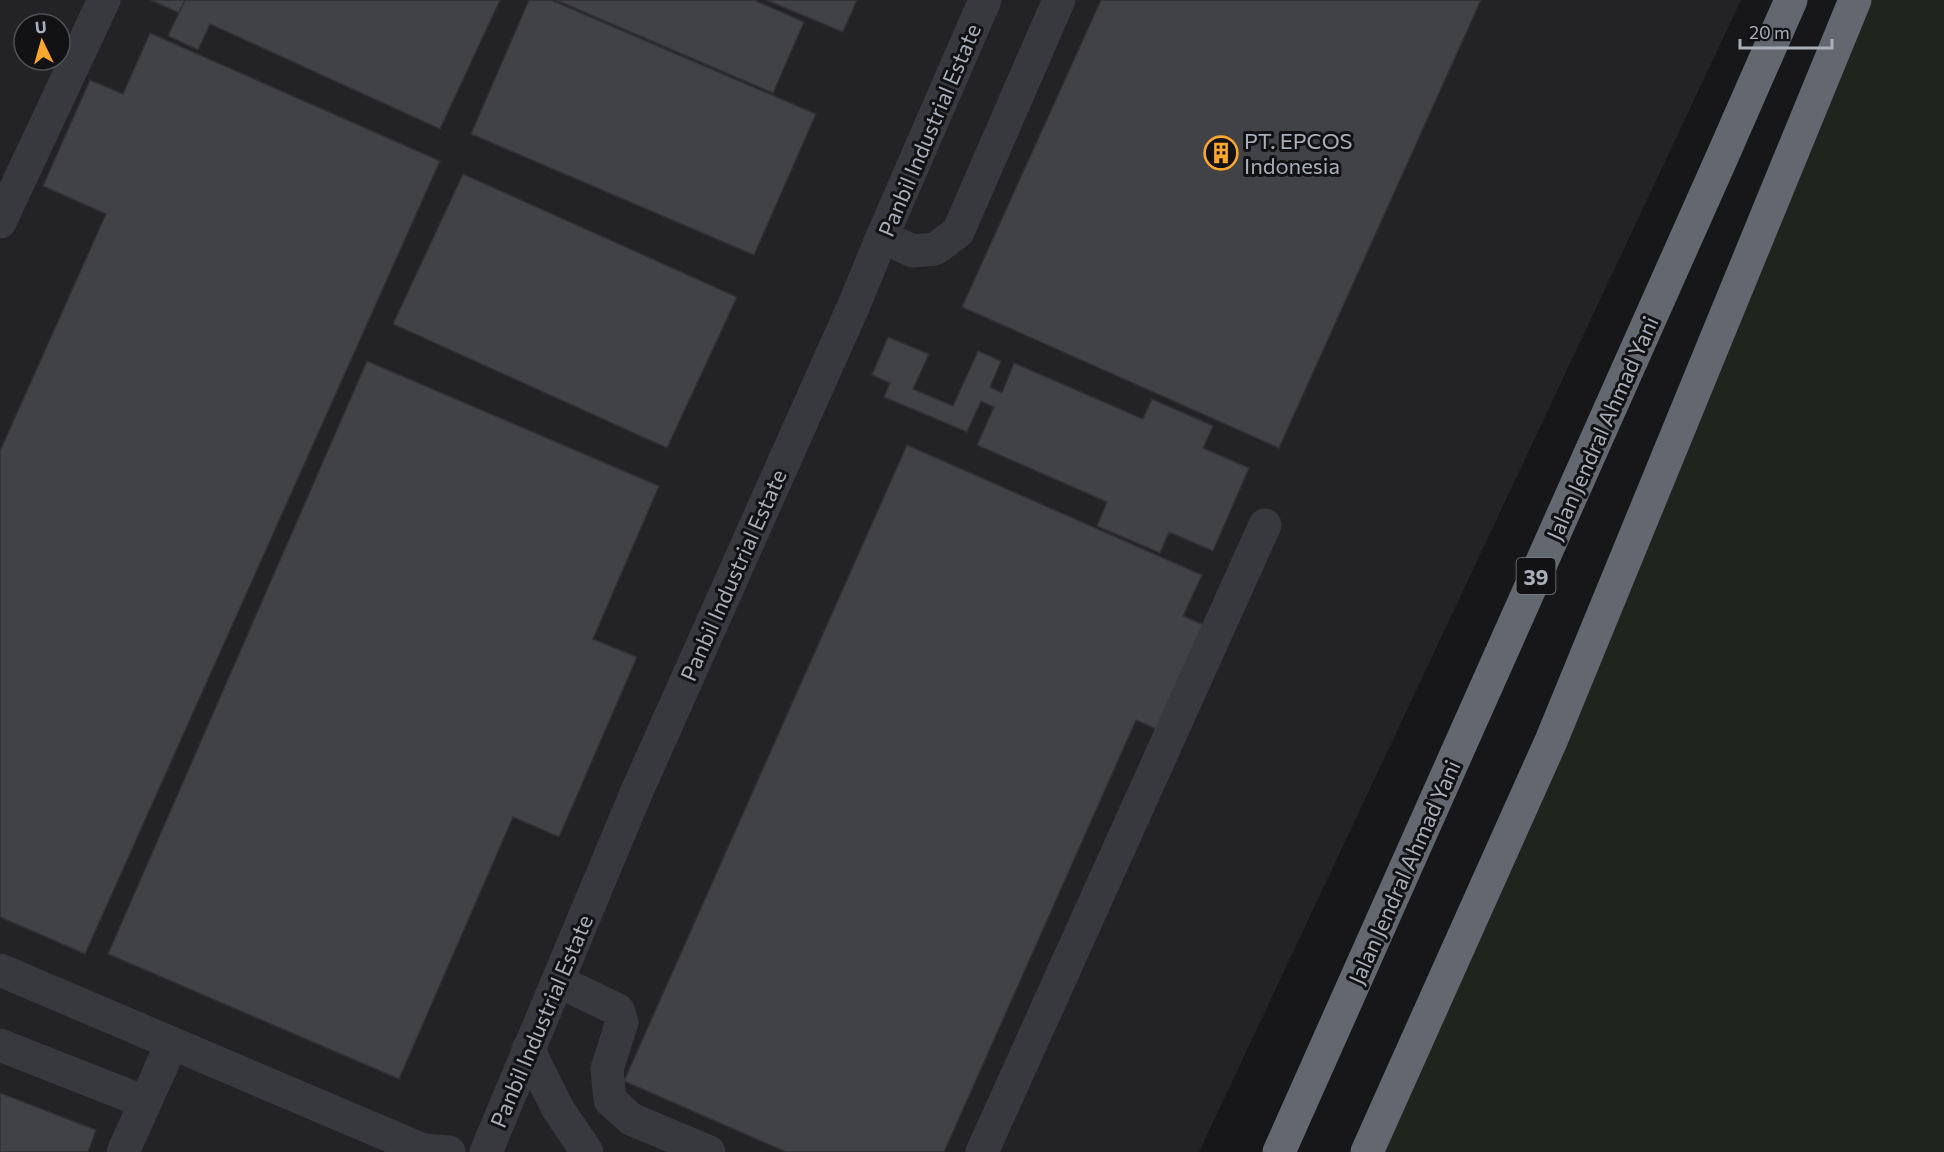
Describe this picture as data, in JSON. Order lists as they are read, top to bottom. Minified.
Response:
{"streets":{"highway":["Jalan Jendral Ahmad Yani","39"],"lane":["Panbil Industrial Estate"]},"places":{"building":["PT. EPCOS Indonesia"]},"scale_bar":"20 m","north":"top"}
